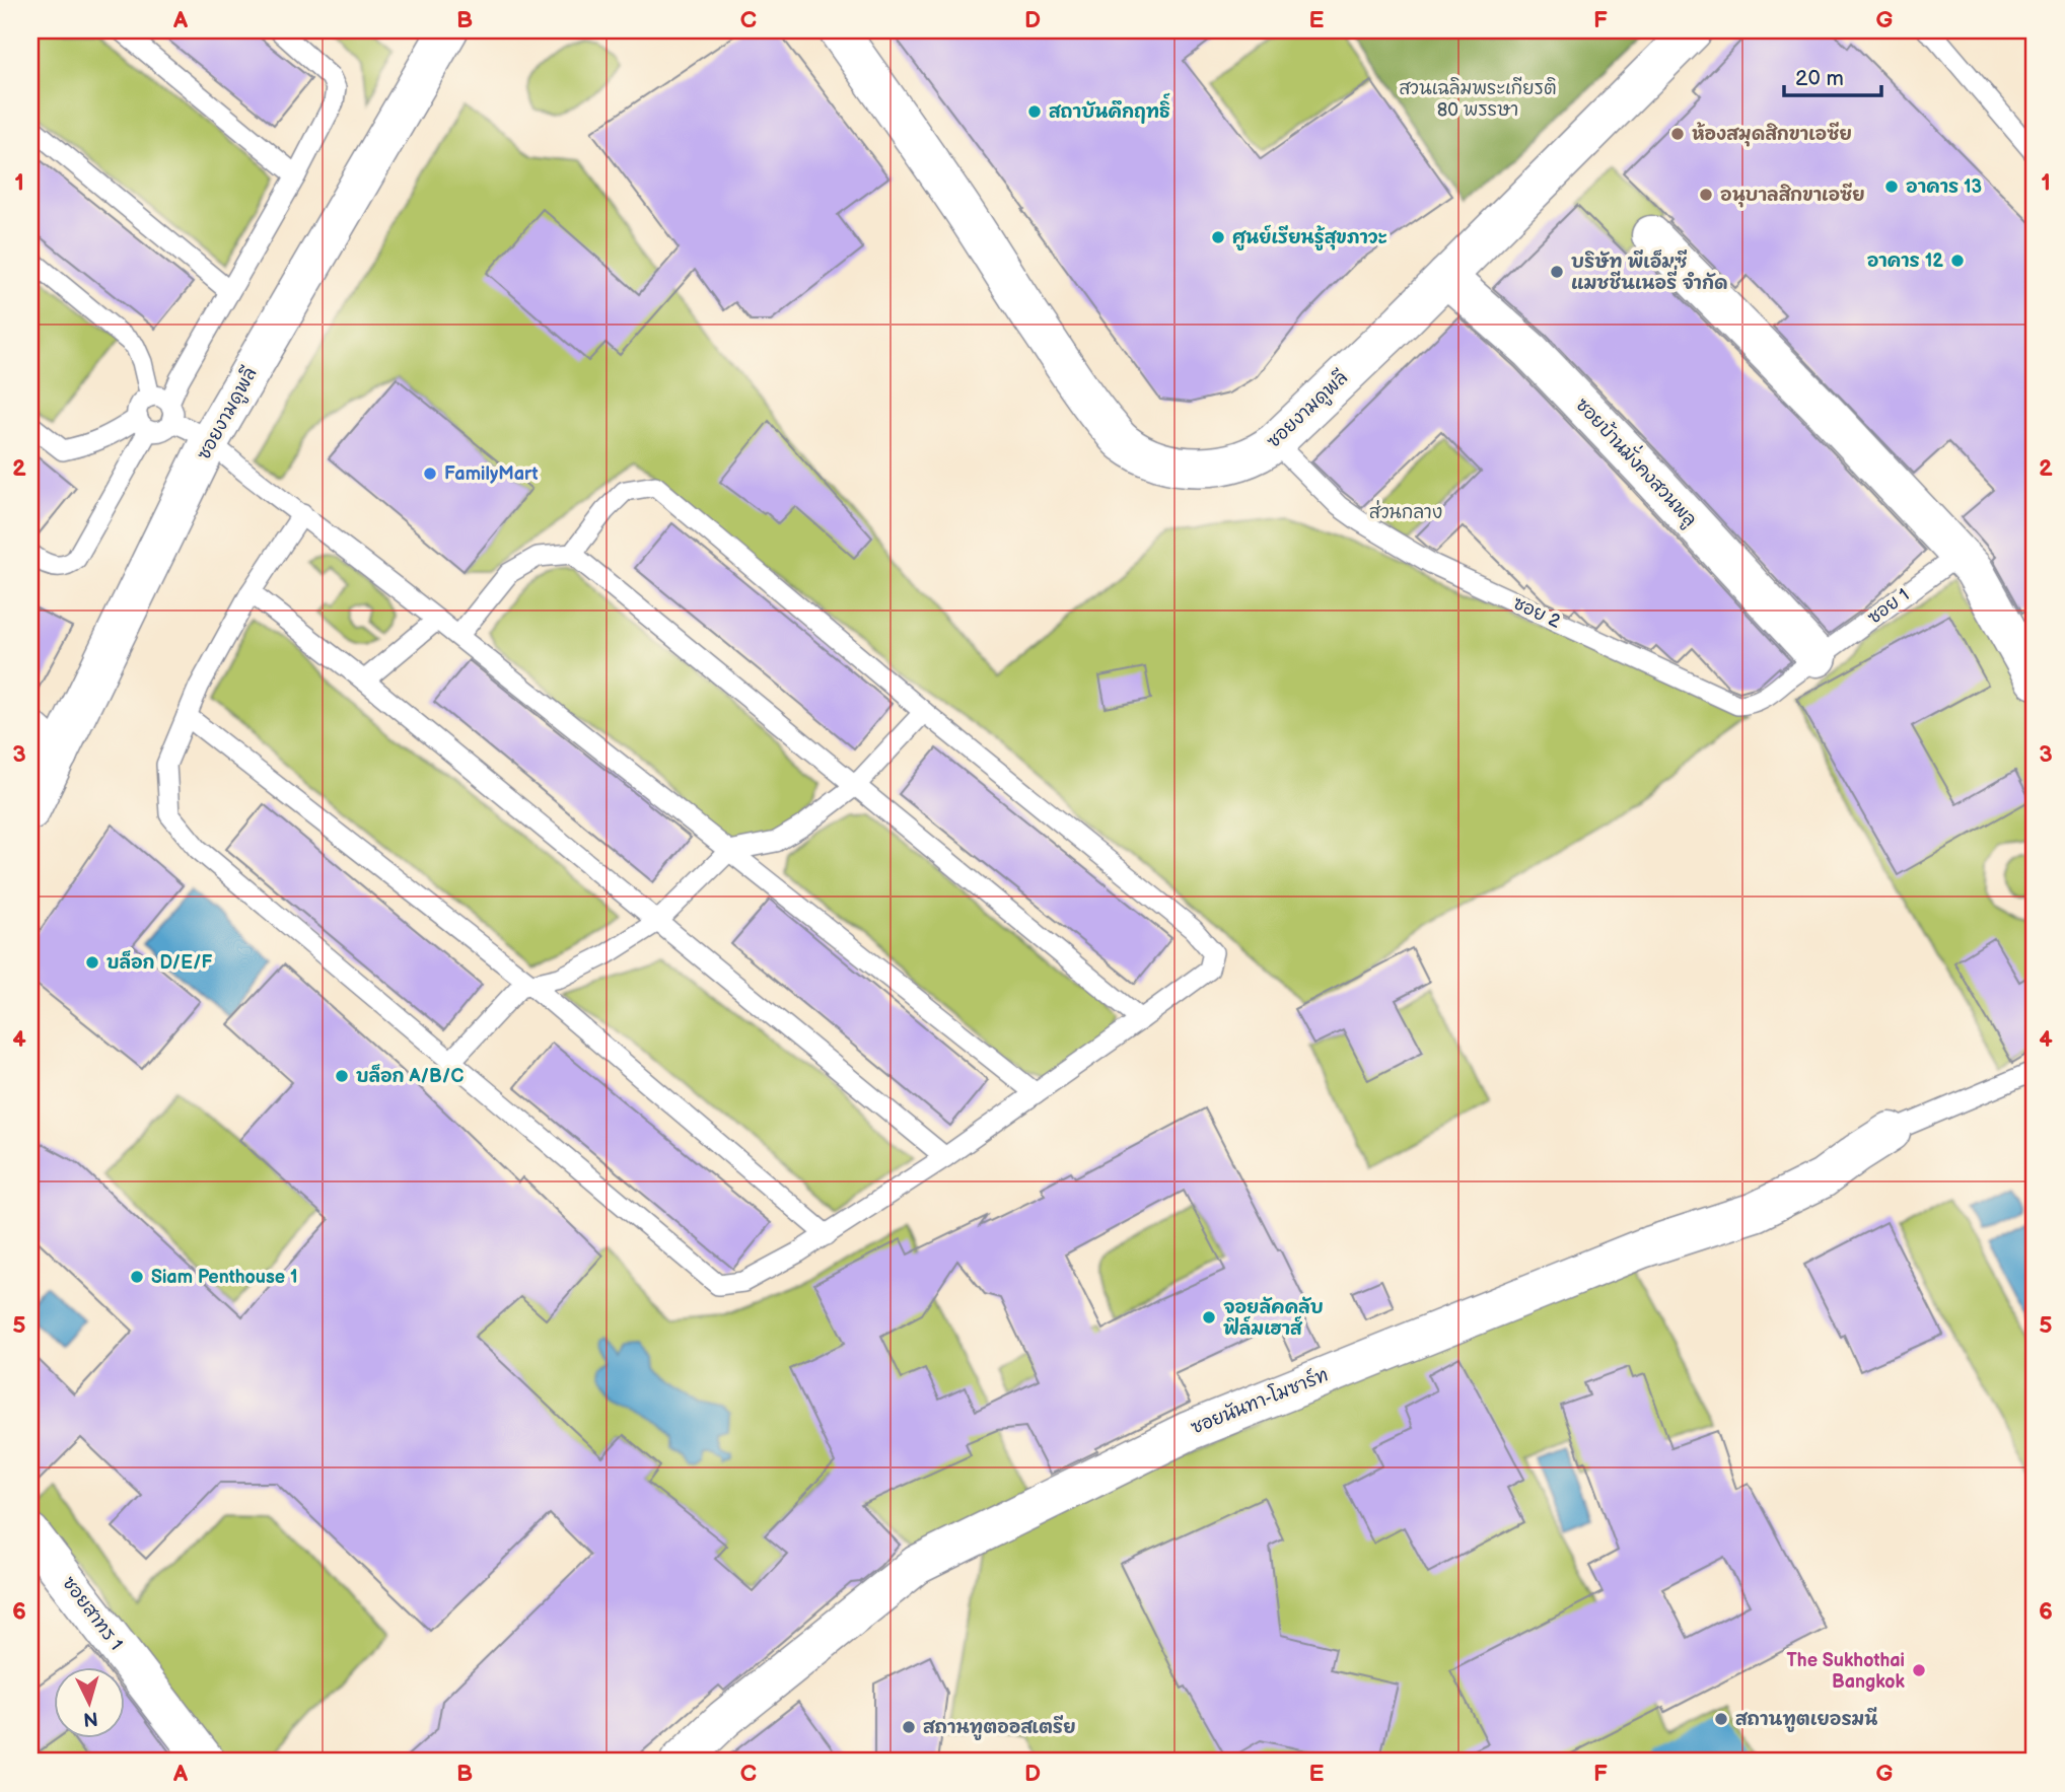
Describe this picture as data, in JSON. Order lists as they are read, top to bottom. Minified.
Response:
{"streets":{"street":["ซอยงามดูพลี","ซอยบ้านมั่งคงสวนพลู","ซอยนันทา-โมซาร์ท","ซอยสาทร 1"],"lane":["ซอย 1","ซอย 2"]},"crossings":[["ซอยงามดูพลี","ซอยบ้านมั่งคงสวนพลู"],["ซอยงามดูพลี","ซอย 2"],["ซอยบ้านมั่งคงสวนพลู","ซอย 1"],["ซอยบ้านมั่งคงสวนพลู","ซอย 2"],["ซอย 1","ซอย 2"]],"parks":["สวนเฉลิมพระเกียรติ 80 พรรษา","ส่วนกลาง"],"places":["สถาบันคึกฤทธิ์","ห้องสมุดสิกขาเอซีย","อาคาร 13","อนุบาลสิกขาเอซีย","ศูนย์เรียนรู้สุขภาวะ","อาคาร 12","บริษัท พีเอ็มซี แมชชีนเนอรี่ จำกัด","FamilyMart","บล็อก D/E/F","บล็อก A/B/C","Siam Penthouse 1","จอยลัคคลับ ฟิล์มเฮาส์","The Sukhothai Bangkok","สถานทูตเยอรมนี","สถานทูตออสเตรีย"],"scale_bar":"20 m","north":"bottom","grid":{"columns":["A","B","C","D","E","F","G"],"rows":["1","2","3","4","5","6"]}}
